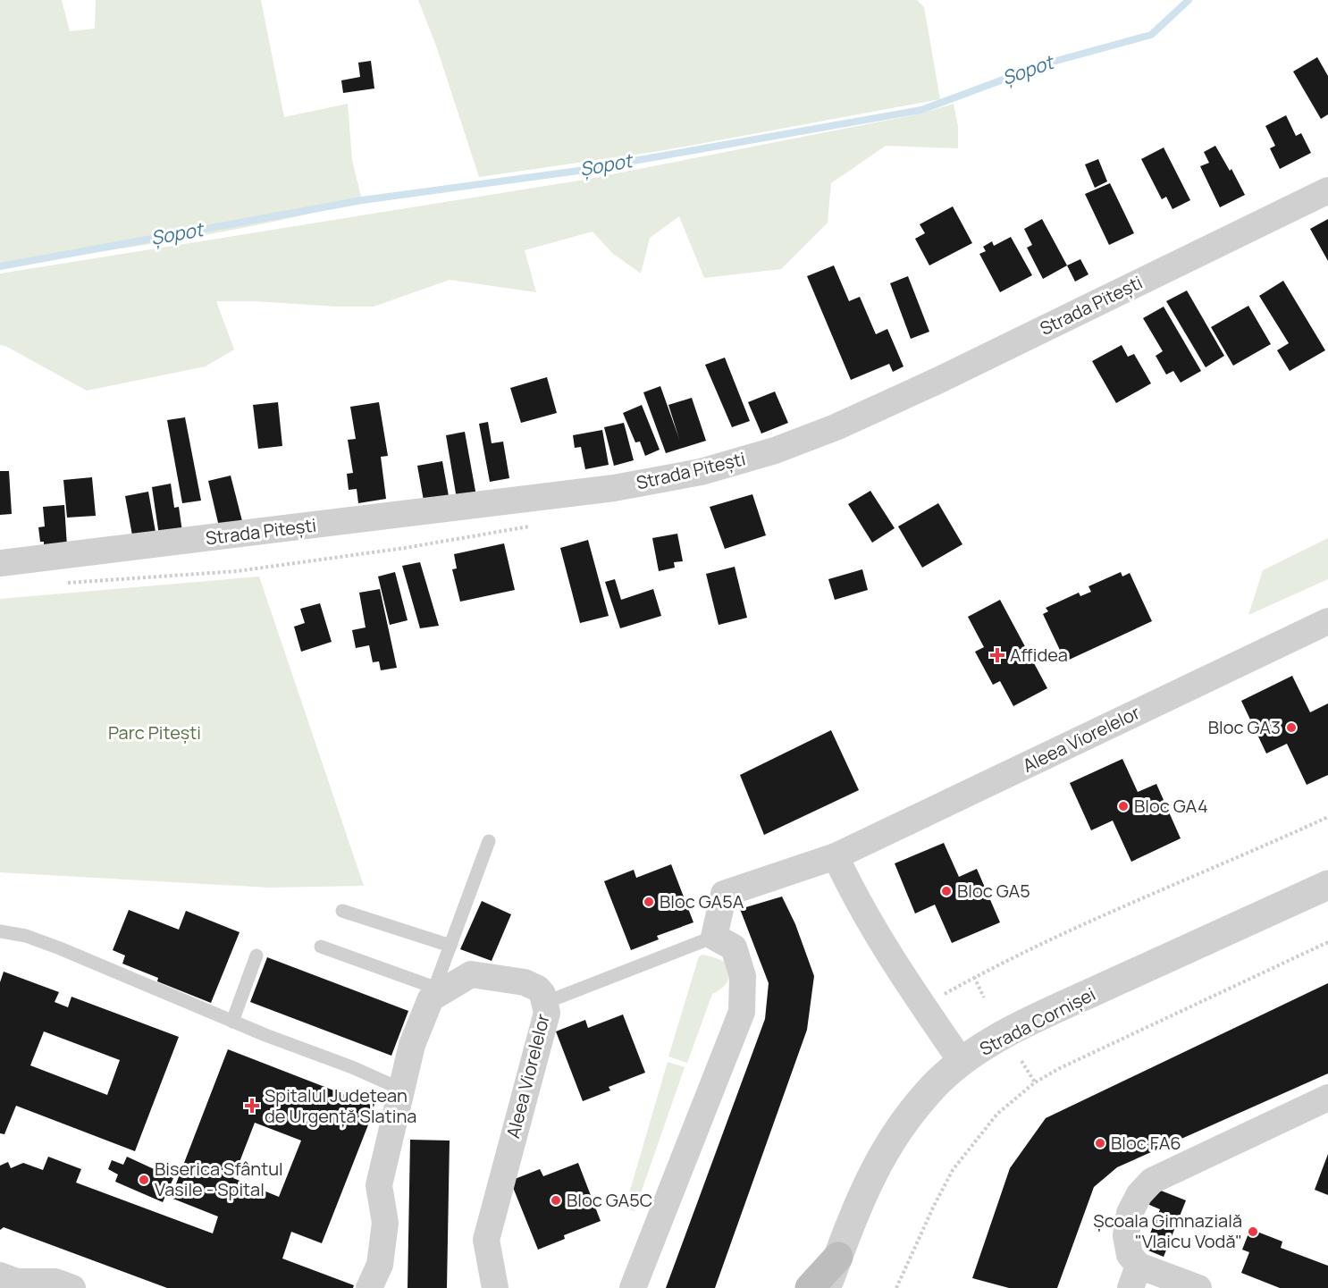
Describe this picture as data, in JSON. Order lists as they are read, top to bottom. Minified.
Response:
{"streets":{"street":["Strada Pitești","Aleea Viorelelor","Strada Cornișei"]},"water":["Șopot"],"parks":["Parc Pitești"],"places":{"health":["Affidea","Spitalul Județean de Urgență Slatina"],"other":["Bloc GA3","Bloc GA4","Bloc GA5","Bloc GA5A","Bloc FA6","Biserica Sfântul Vasile - Spital","Bloc GA5C","Școala Gimnazială \"Vlaicu Vodă\""]}}
